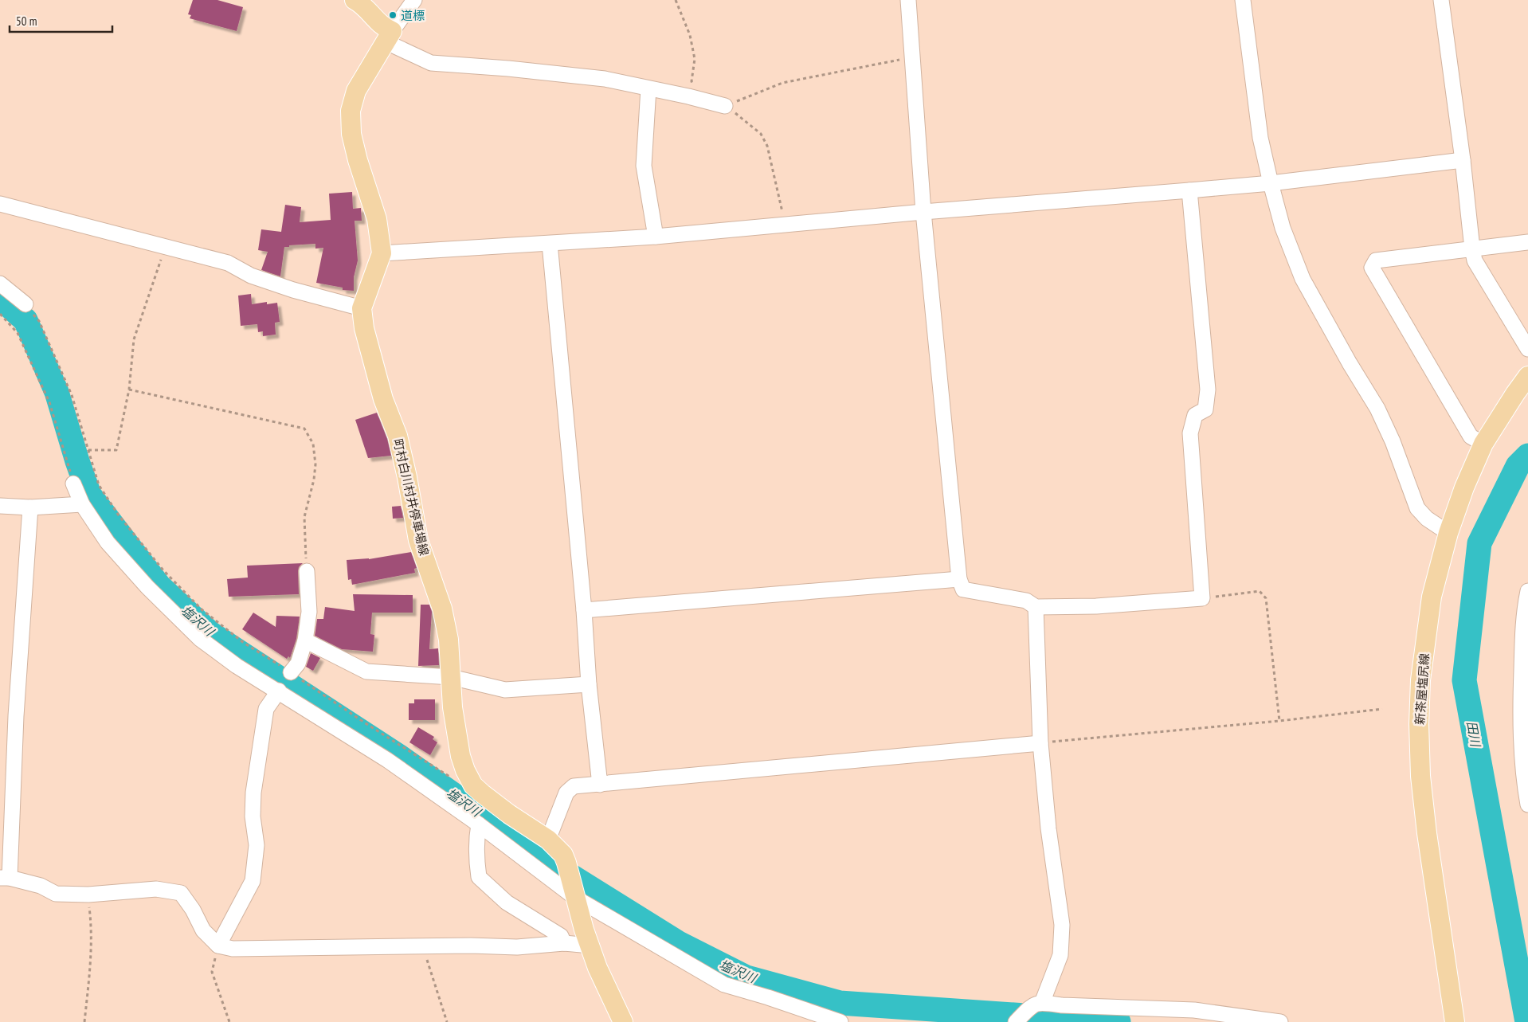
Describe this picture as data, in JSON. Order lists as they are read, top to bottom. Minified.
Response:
{"streets":{"main road":["町村白川村井停車場線","新茶屋塩尻線"]},"water":["塩沢川","田川"],"places":["道標"],"scale_bar":"50 m"}
